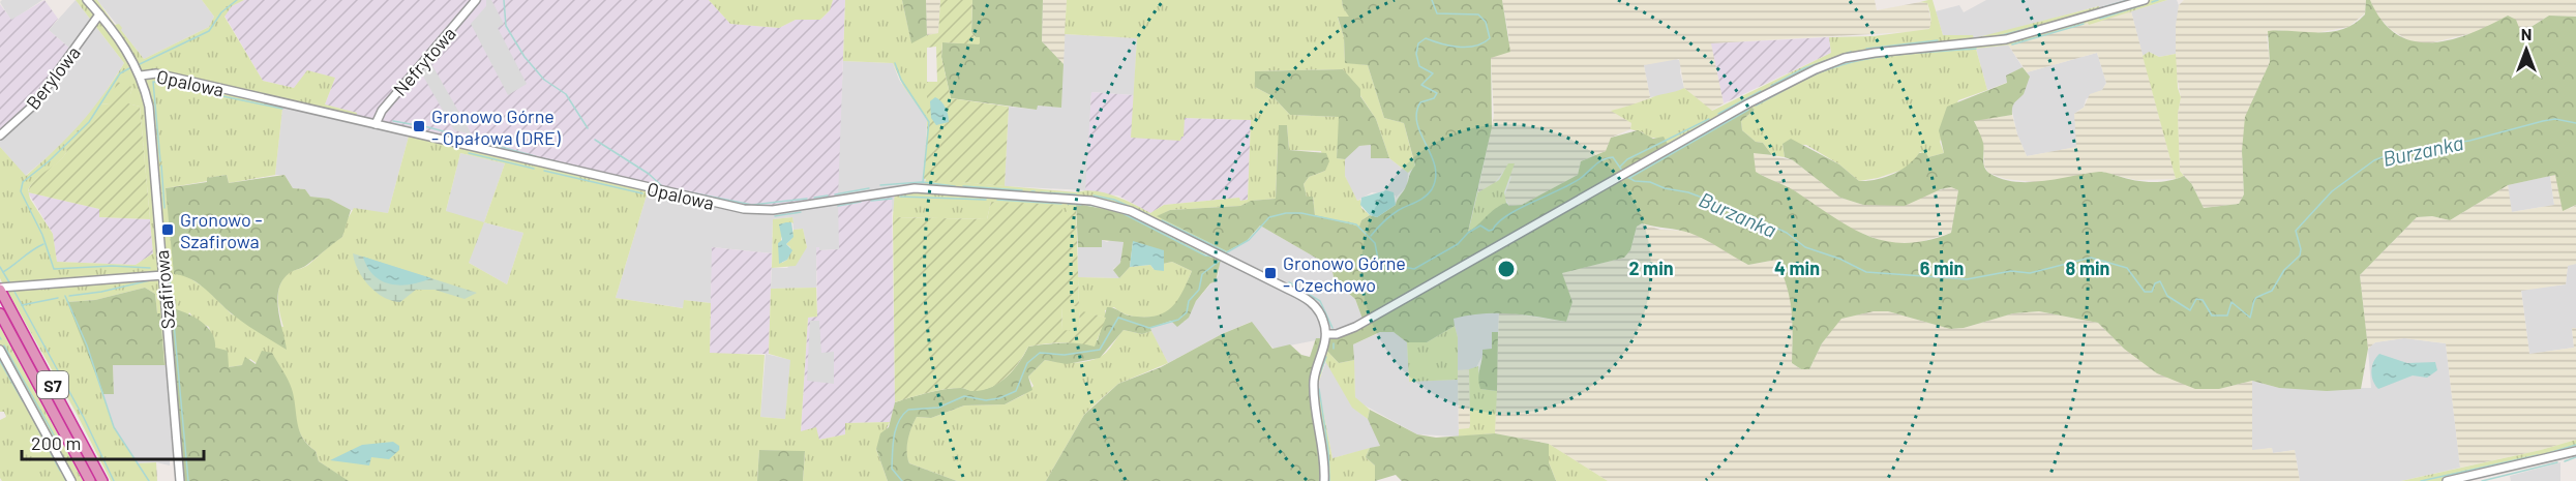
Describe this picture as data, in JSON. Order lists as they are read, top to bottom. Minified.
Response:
{"streets":{"highway":["S7"],"street":["Nefrytowa","Berylowa","Opalowa","Szafirowa"]},"crossings":[["Nefrytowa","Opalowa"],["Berylowa","Szafirowa"],["Opalowa","Szafirowa"]],"water":["Burzanka"],"places":{"transit":["Gronowo Górne - Opałowa (DRE)","Gronowo - Szafirowa","Gronowo Górne - Czechowo"]},"scale_bar":"200 m","north":"top","rings":["2 min","4 min","6 min","8 min"]}
